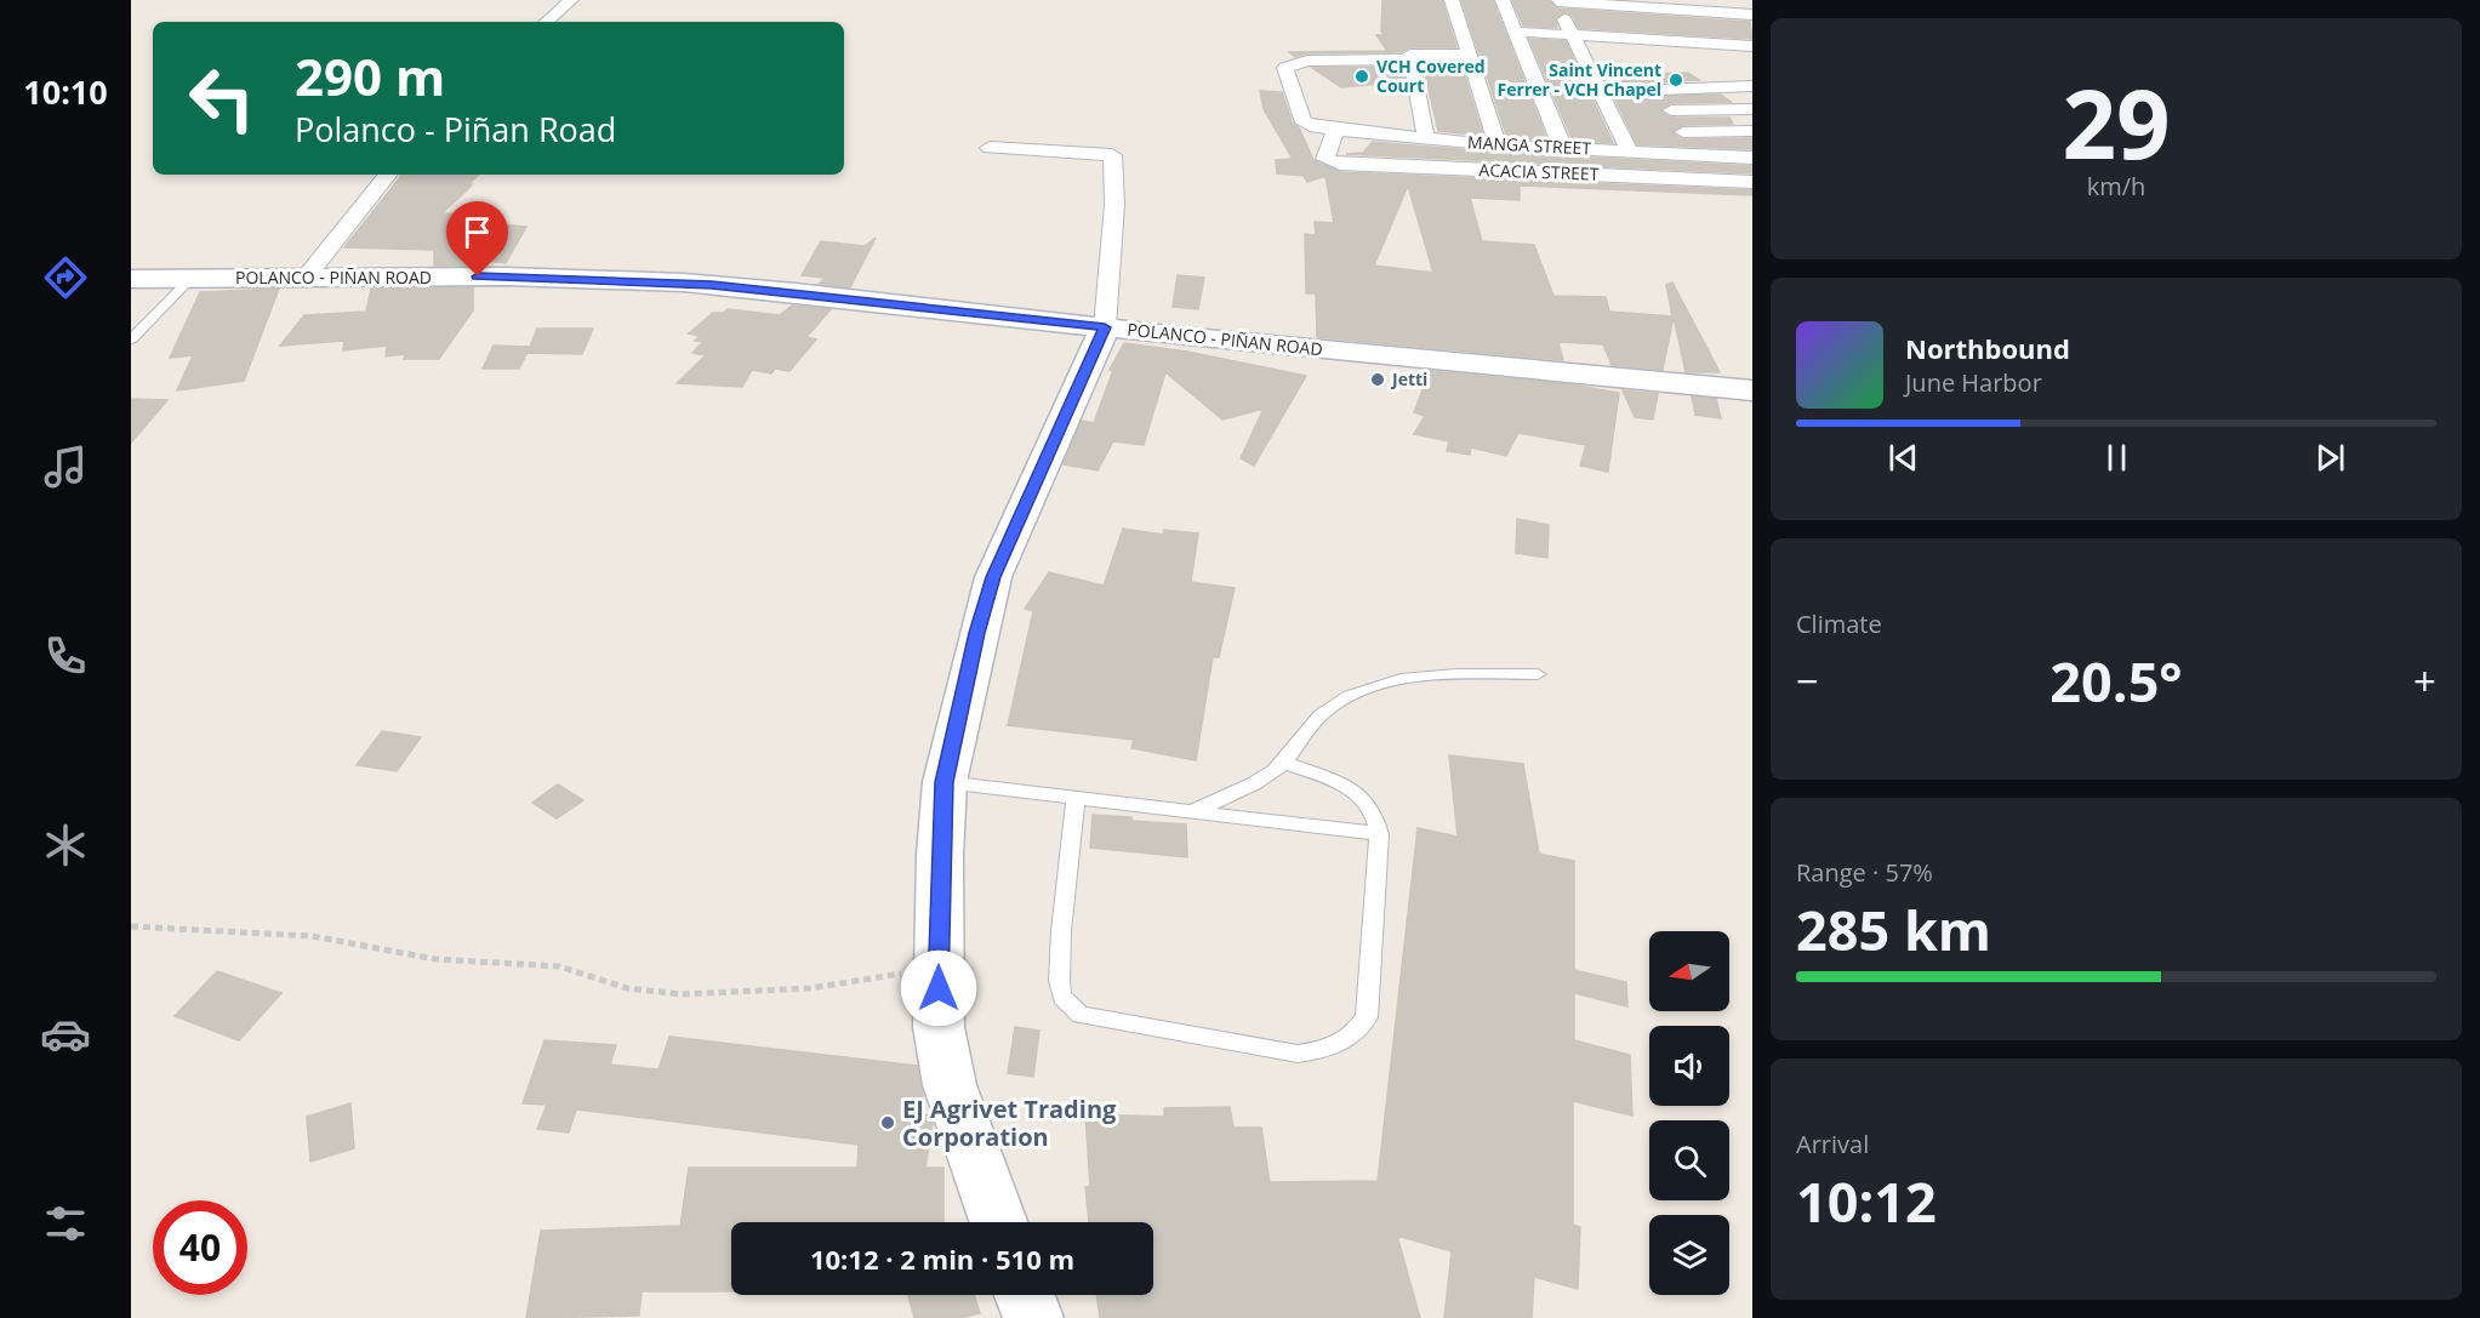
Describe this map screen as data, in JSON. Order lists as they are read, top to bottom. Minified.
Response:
{"streets":{"main road":["POLANCO - PIÑAN ROAD"],"street":["MANGA STREET","ACACIA STREET"]},"crossings":[["MANGA STREET","ACACIA STREET"]],"places":["VCH Covered Court","Saint Vincent Ferrer - VCH Chapel","Jetti","EJ Agrivet Trading Corporation"],"north":"left","page":{"tabs":"10:10","tile":[["29","km/h"],"Climate",["Range · 57%","285 km"],["Arrival","10:12"]],"turn":["290 m","Polanco - Piñan Road"],"song":["Northbound","June Harbor"],"heat":["−","20.5°","+"],"limit":"40","trip":"10:12 · 2 min · 510 m"}}
